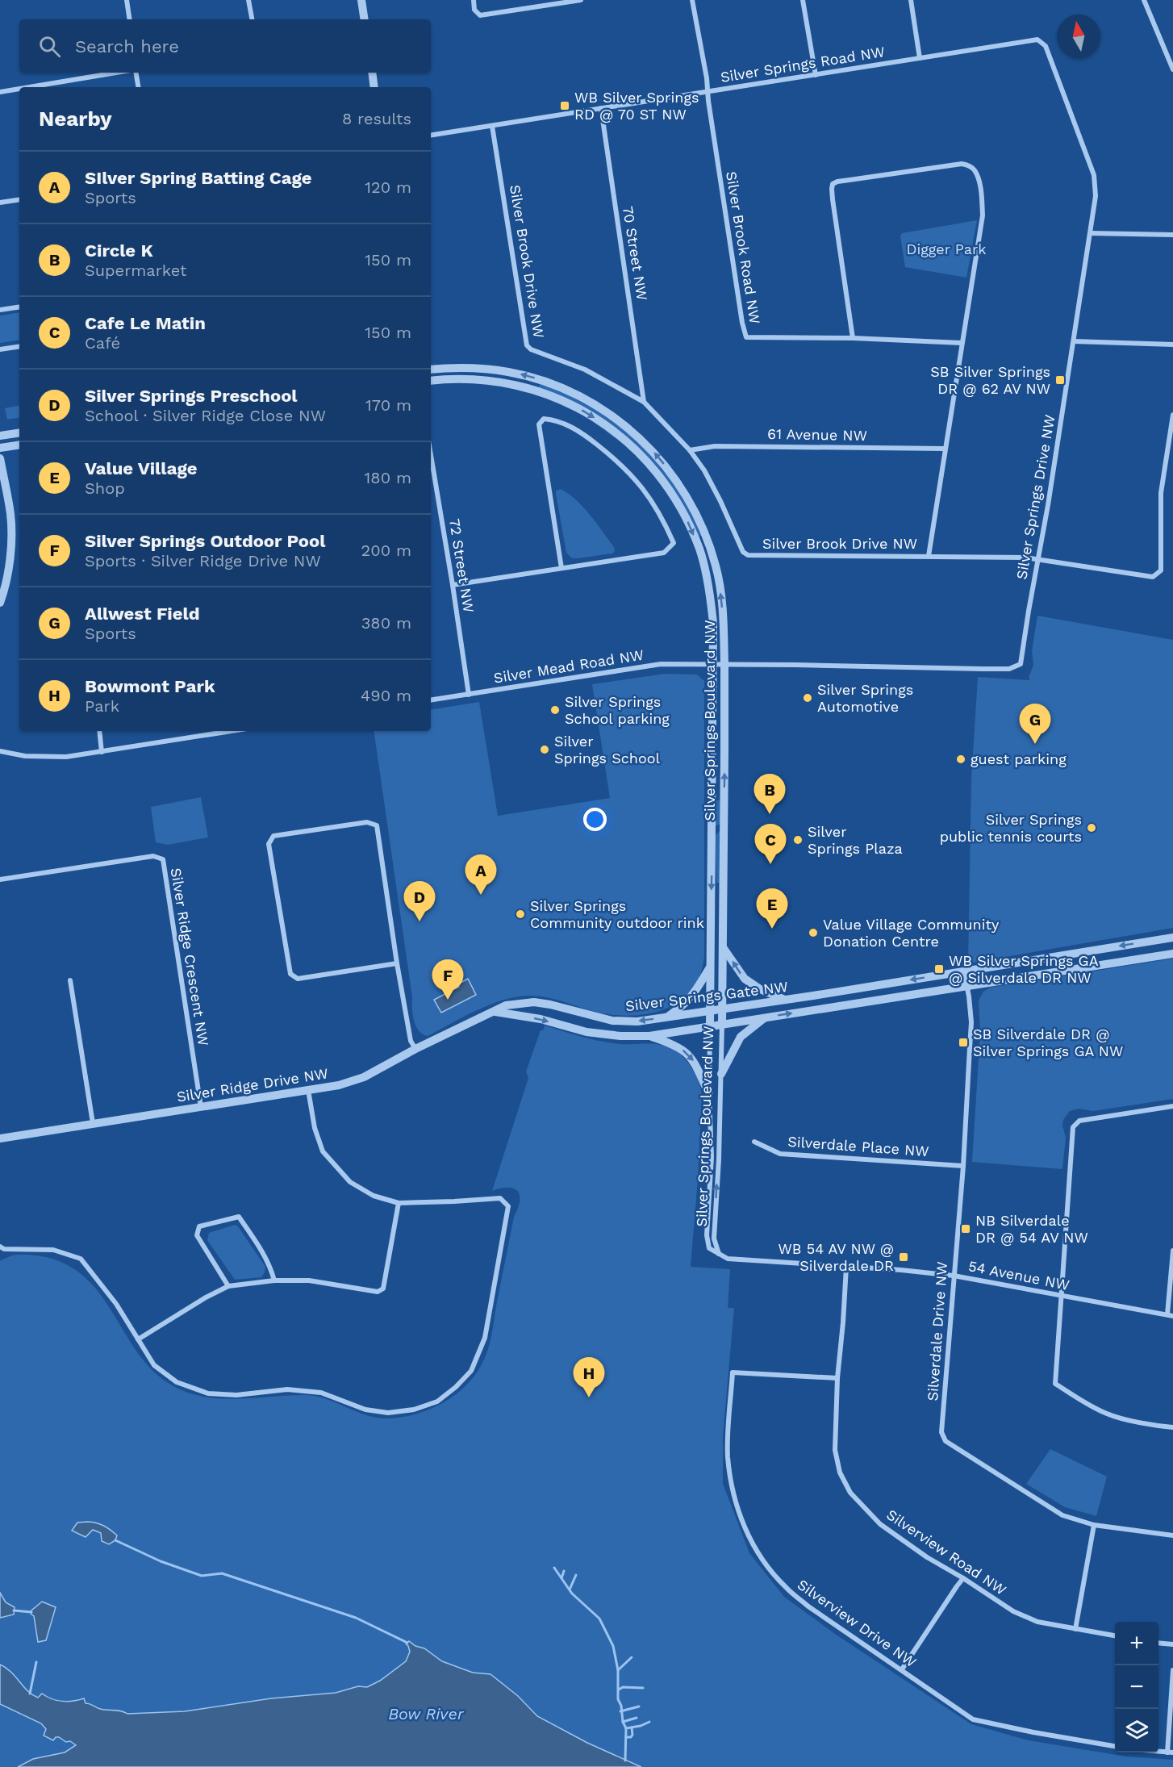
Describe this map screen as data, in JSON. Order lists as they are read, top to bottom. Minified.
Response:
{"streets":{"street":["Silver Springs Road NW","Silver Brook Road NW","70 Street NW","Silver Brook Drive NW","61 Avenue NW","Silver Springs Drive NW","72 Street NW","Silver Mead Road NW","Silver Springs Boulevard NW","Silver Ridge Crescent NW","Silver Springs Gate NW","Silver Ridge Drive NW","Silverdale Place NW","54 Avenue NW","Silverdale Drive NW","Silverview Road NW","Silverview Drive NW"]},"crossings":[["Silver Springs Road NW","Silver Brook Road NW"],["Silver Springs Road NW","70 Street NW"],["Silver Springs Road NW","Silver Brook Drive NW"],["Silver Springs Road NW","Silver Springs Drive NW"],["70 Street NW","Silver Brook Drive NW"],["Silver Brook Drive NW","61 Avenue NW"],["Silver Brook Drive NW","Silver Springs Drive NW"],["Silver Springs Drive NW","Silver Mead Road NW"],["Silver Springs Drive NW","Silver Springs Boulevard NW"],["72 Street NW","Silver Mead Road NW"],["Silver Mead Road NW","Silver Springs Boulevard NW"],["Silver Springs Boulevard NW","Silver Springs Gate NW"],["Silver Springs Boulevard NW","54 Avenue NW"],["Silver Ridge Crescent NW","Silver Ridge Drive NW"],["Silver Springs Gate NW","Silver Ridge Drive NW"],["Silver Springs Gate NW","Silverdale Drive NW"],["Silverdale Place NW","Silverdale Drive NW"],["54 Avenue NW","Silverdale Drive NW"],["54 Avenue NW","Silverview Road NW"],["Silverview Road NW","Silverview Drive NW"]],"water":["Bow River"],"parks":["Digger Park"],"places":{"transit":["WB Silver Springs RD @ 70 ST NW","SB Silver Springs DR @ 62 AV NW","WB Silver Springs GA @ Silverdale DR NW","SB Silverdale DR @ Silver Springs GA NW","NB Silverdale DR @ 54 AV NW","WB 54 AV NW @ Silverdale DR"],"other":["Silver Springs Automotive","Silver Springs School parking","Silver Springs School","guest parking","Silver Springs public tennis courts","Silver Springs Plaza","Silver Springs Community outdoor rink","Value Village Community Donation Centre"]},"north":"top","page":{"search":"Search here","heading":["Nearby","8 results"],"list":[{"mark":"A","name":"SIlver Spring Batting Cage","note":"Sports","value":"120 m"},{"mark":"B","name":"Circle K","note":"Supermarket","value":"150 m"},{"mark":"C","name":"Cafe Le Matin","note":"Café","value":"150 m"},{"mark":"D","name":"Silver Springs Preschool","note":"School · Silver Ridge Close NW","value":"170 m"},{"mark":"E","name":"Value Village","note":"Shop","value":"180 m"},{"mark":"F","name":"Silver Springs Outdoor Pool","note":"Sports · Silver Ridge Drive NW","value":"200 m"},{"mark":"G","name":"Allwest Field","note":"Sports","value":"380 m"},{"mark":"H","name":"Bowmont Park","note":"Park","value":"490 m"}],"pins":["G","B","C","A","D","E","F","H"],"map_buttons":["+","−"]}}
